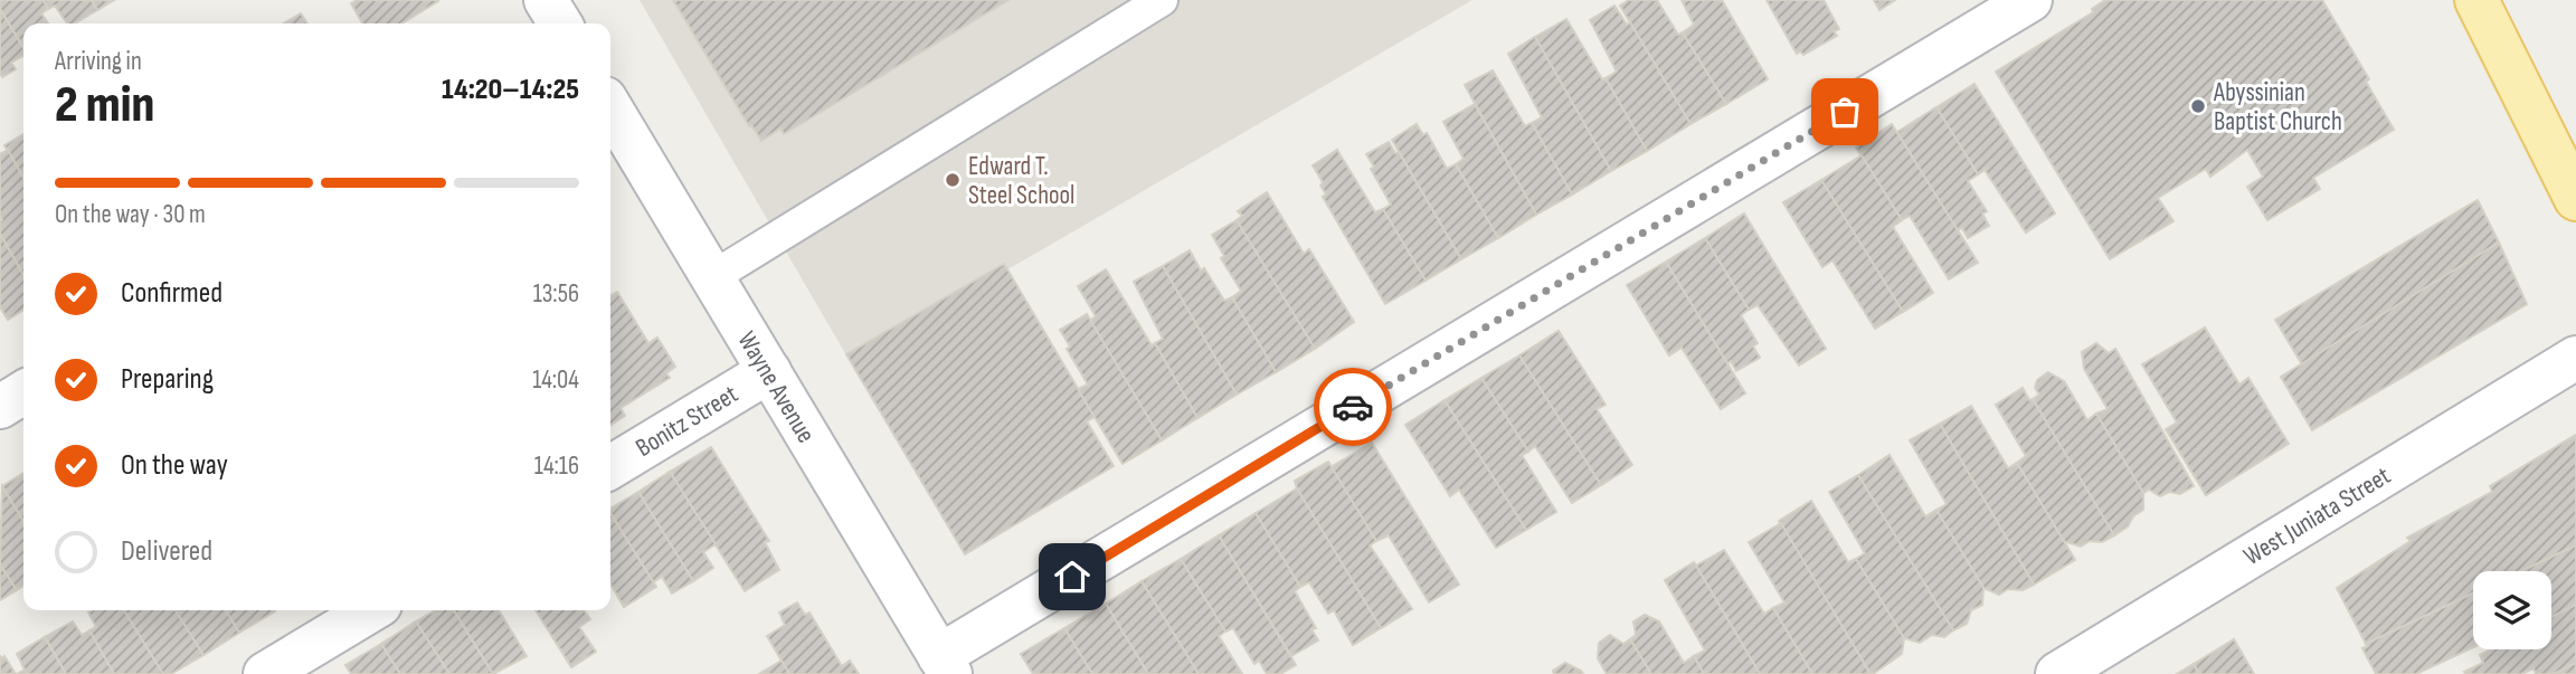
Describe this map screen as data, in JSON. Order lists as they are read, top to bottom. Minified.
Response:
{"streets":{"street":["Wayne Avenue","Bonitz Street","West Juniata Street"]},"crossings":[["Wayne Avenue","Bonitz Street"]],"places":["Abyssinian Baptist Church","Edward T. Steel School"],"page":{"heading":["2 min","Arriving in","14:20–14:25"],"bar":"On the way · 30 m","list":[["Confirmed","13:56"],["Preparing","14:04"],["On the way","14:16"],"Delivered"]}}
